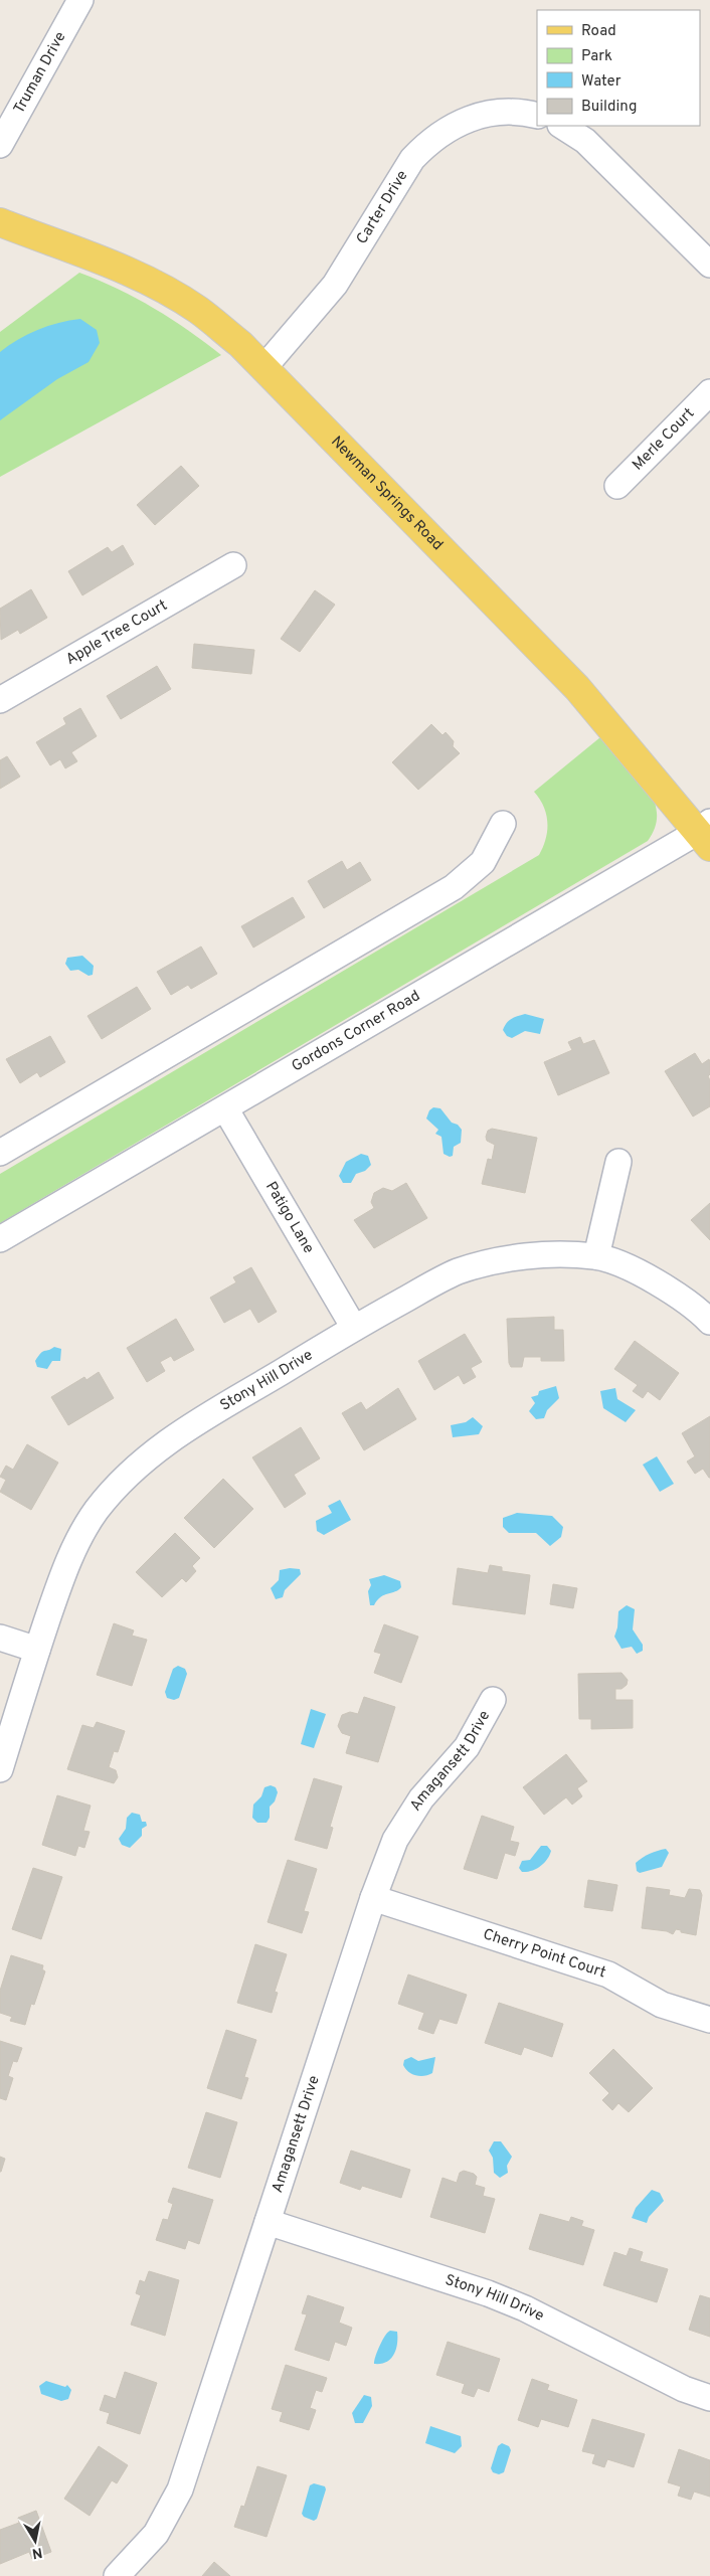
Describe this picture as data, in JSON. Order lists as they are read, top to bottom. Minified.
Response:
{"streets":{"main road":["Newman Springs Road"],"street":["Truman Drive","Carter Drive","Merle Court","Apple Tree Court","Gordons Corner Road","Patigo Lane","Stony Hill Drive","Amagansett Drive","Cherry Point Court"]},"crossings":[["Carter Drive","Newman Springs Road"],["Newman Springs Road","Gordons Corner Road"],["Gordons Corner Road","Patigo Lane"],["Patigo Lane","Stony Hill Drive"],["Stony Hill Drive","Amagansett Drive"],["Amagansett Drive","Cherry Point Court"]],"legend":["Road","Park","Water","Building"],"north":"bottom"}
